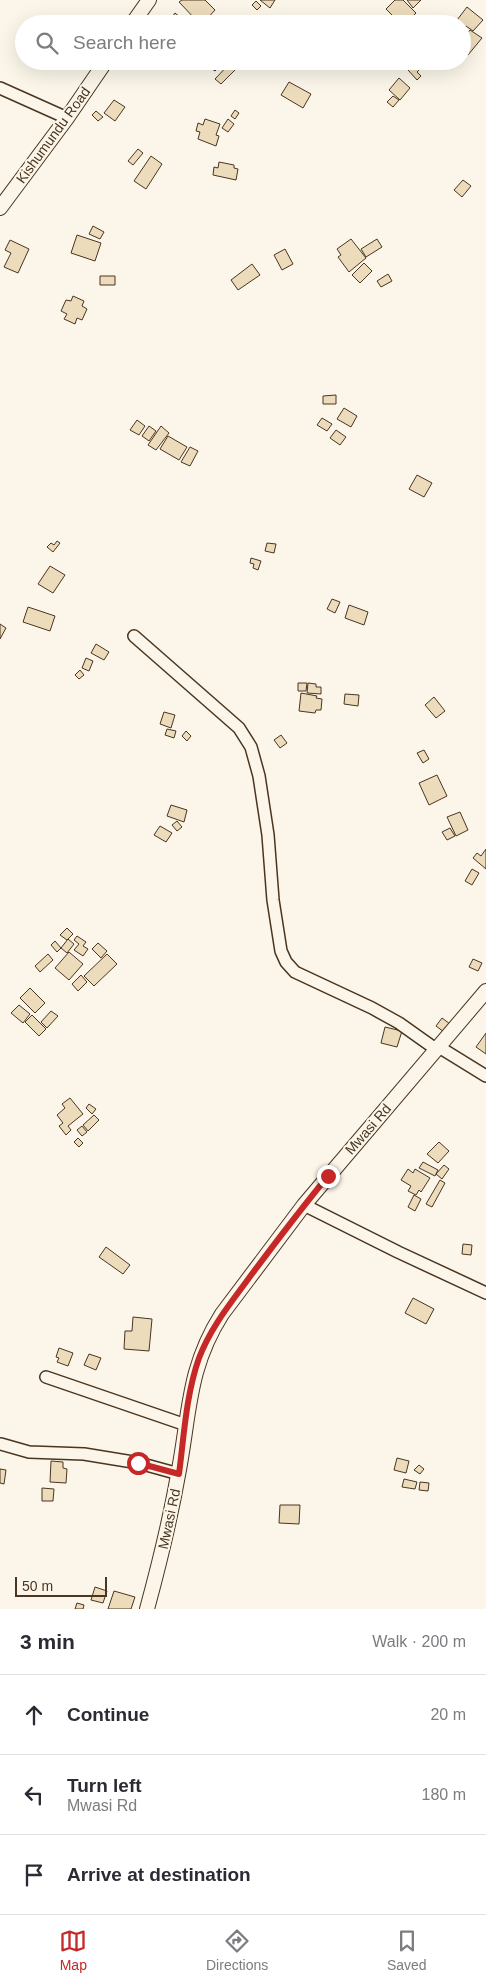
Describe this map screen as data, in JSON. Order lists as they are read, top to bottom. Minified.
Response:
{"streets":{"street":["Kishumundu Road","Mwasi Rd"]},"scale_bar":"50 m","page":{"search":"Search here","scale":"50 m","heading":["3 min","Walk · 200 m"],"list":[["Continue","20 m"],["Turn left","Mwasi Rd","180 m"],"Arrive at destination"],"nav":["Map","Directions","Saved"]}}
